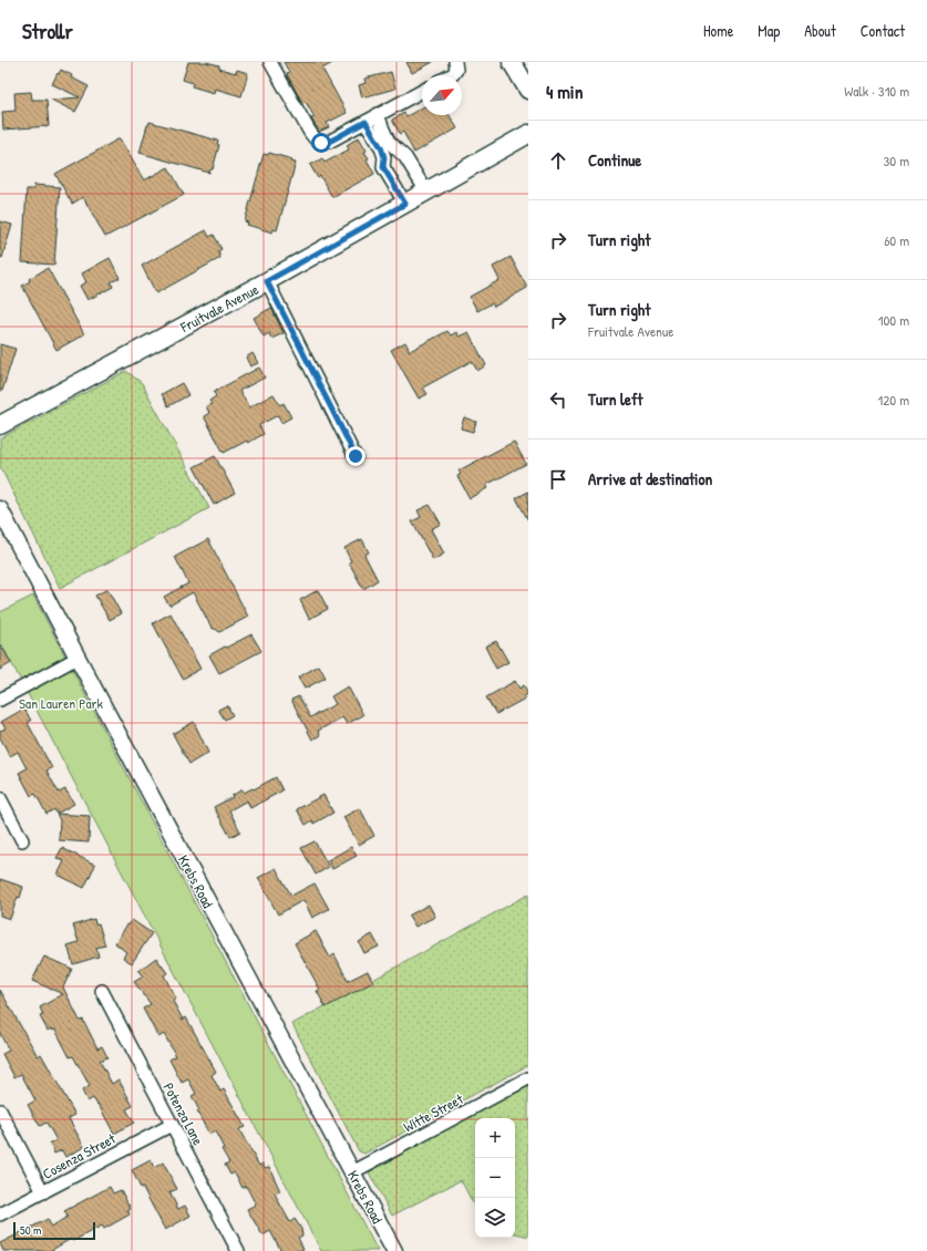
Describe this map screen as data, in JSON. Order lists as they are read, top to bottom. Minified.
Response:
{"streets":{"main road":["Fruitvale Avenue"],"street":["Krebs Road","Witte Street","Potenza Lane","Cosenza Street"]},"crossings":[["Krebs Road","Witte Street"],["Potenza Lane","Cosenza Street"]],"parks":["San Lauren Park"],"scale_bar":"50 m","north":"top right","page":{"header":"Strollr","nav":["Home","Map","About","Contact"],"heading":["4 min","Walk · 310 m"],"list":[["Continue","30 m"],["Turn right","60 m"],["Turn right","Fruitvale Avenue","100 m"],["Turn left","120 m"],"Arrive at destination"],"map_buttons":["+","−"],"scale":"50 m"}}
